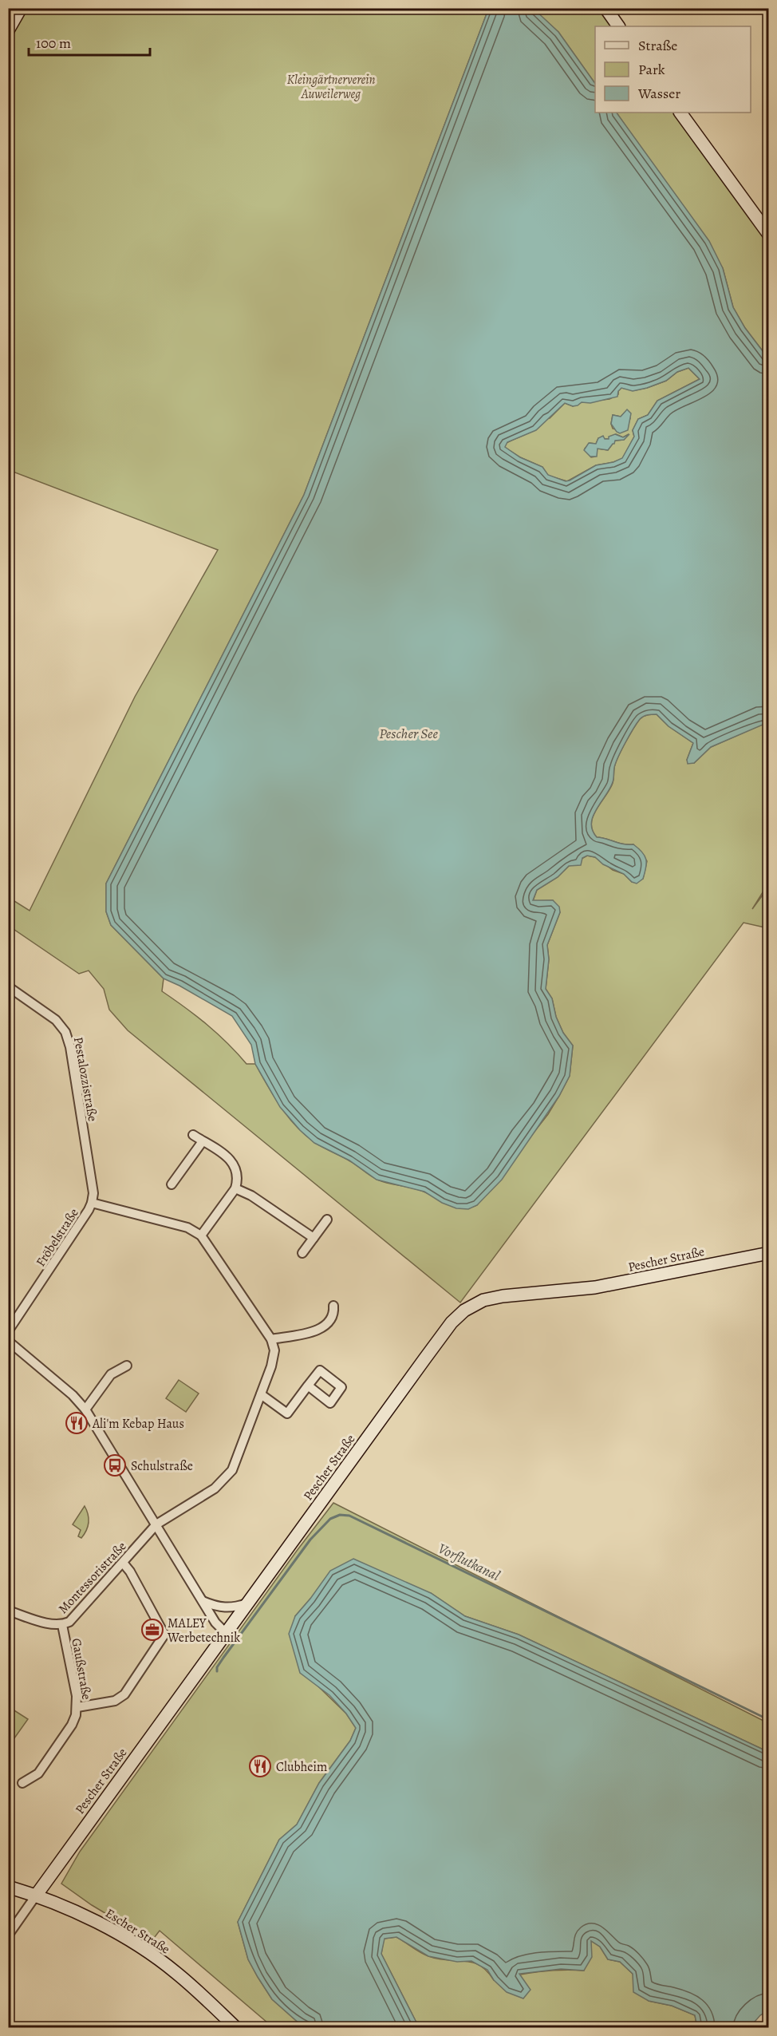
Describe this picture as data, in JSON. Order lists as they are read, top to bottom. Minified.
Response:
{"streets":{"street":["Pestalozzistraße","Fröbelstraße","Pescher Straße","Montessoristraße","Gaußstraße","Escher Straße"]},"crossings":[["Pestalozzistraße","Fröbelstraße"],["Pescher Straße","Escher Straße"],["Montessoristraße","Gaußstraße"]],"water":["Pescher See","Vorflutkanal"],"parks":["Kleingärtnerverein Auweilerweg"],"places":{"restaurant":["Ali'm Kebap Haus","Clubheim"],"bus stop":["Schulstraße"],"office":["MALEY Werbetechnik"]},"legend":["Straße","Park","Wasser"],"scale_bar":"100 m"}
